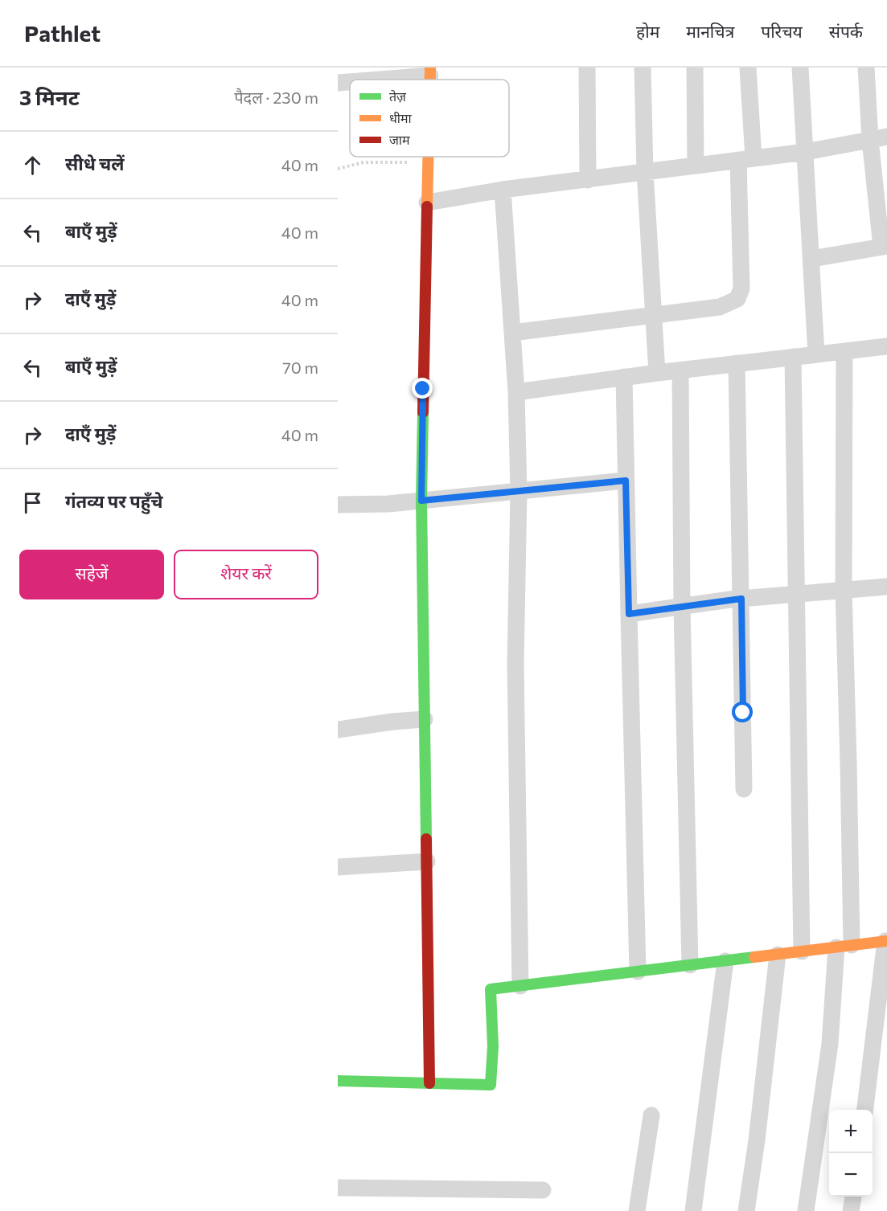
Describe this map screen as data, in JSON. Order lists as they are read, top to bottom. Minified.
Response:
{"legend":["तेज़","धीमा","जाम"],"page":{"header":"Pathlet","nav":["होम","मानचित्र","परिचय","संपर्क"],"heading":["3 मिनट","पैदल · 230 m"],"list":[["सीधे चलें","40 m"],["बाएँ मुड़ें","40 m"],["दाएँ मुड़ें","40 m"],["बाएँ मुड़ें","70 m"],["दाएँ मुड़ें","40 m"],"गंतव्य पर पहुँचे"],"buttons":["सहेजें","शेयर करें"],"map_buttons":["+","−"]}}
